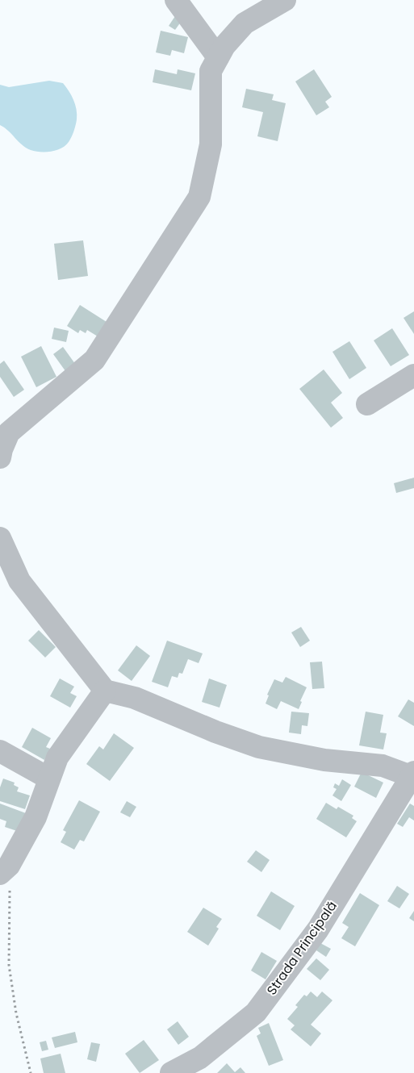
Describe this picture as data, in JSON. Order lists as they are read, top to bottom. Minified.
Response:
{"streets":{"street":["Strada Principală"]}}
